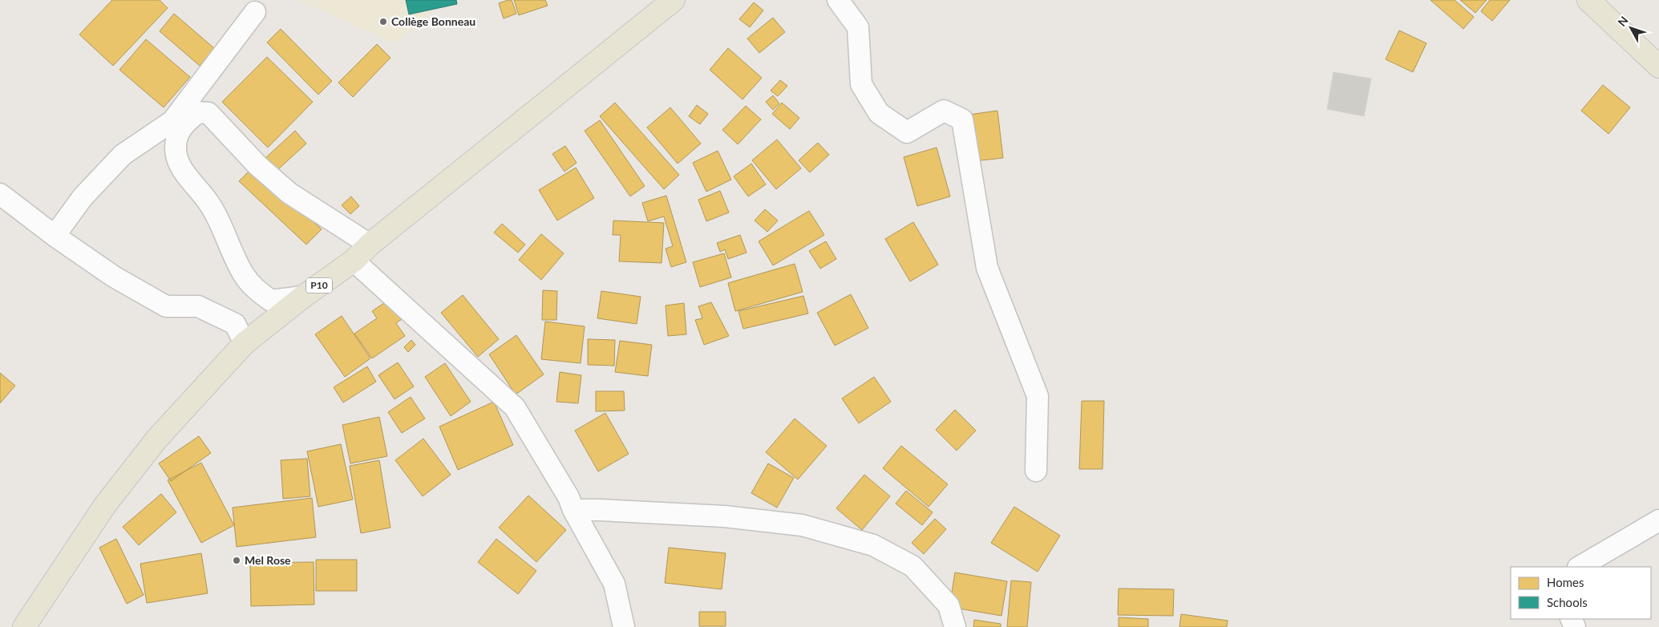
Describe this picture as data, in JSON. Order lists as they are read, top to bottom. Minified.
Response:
{"streets":{"main road":["P10"]},"places":["Collège Bonneau","Mel Rose"],"legend":["Homes","Schools"],"north":"top left"}
